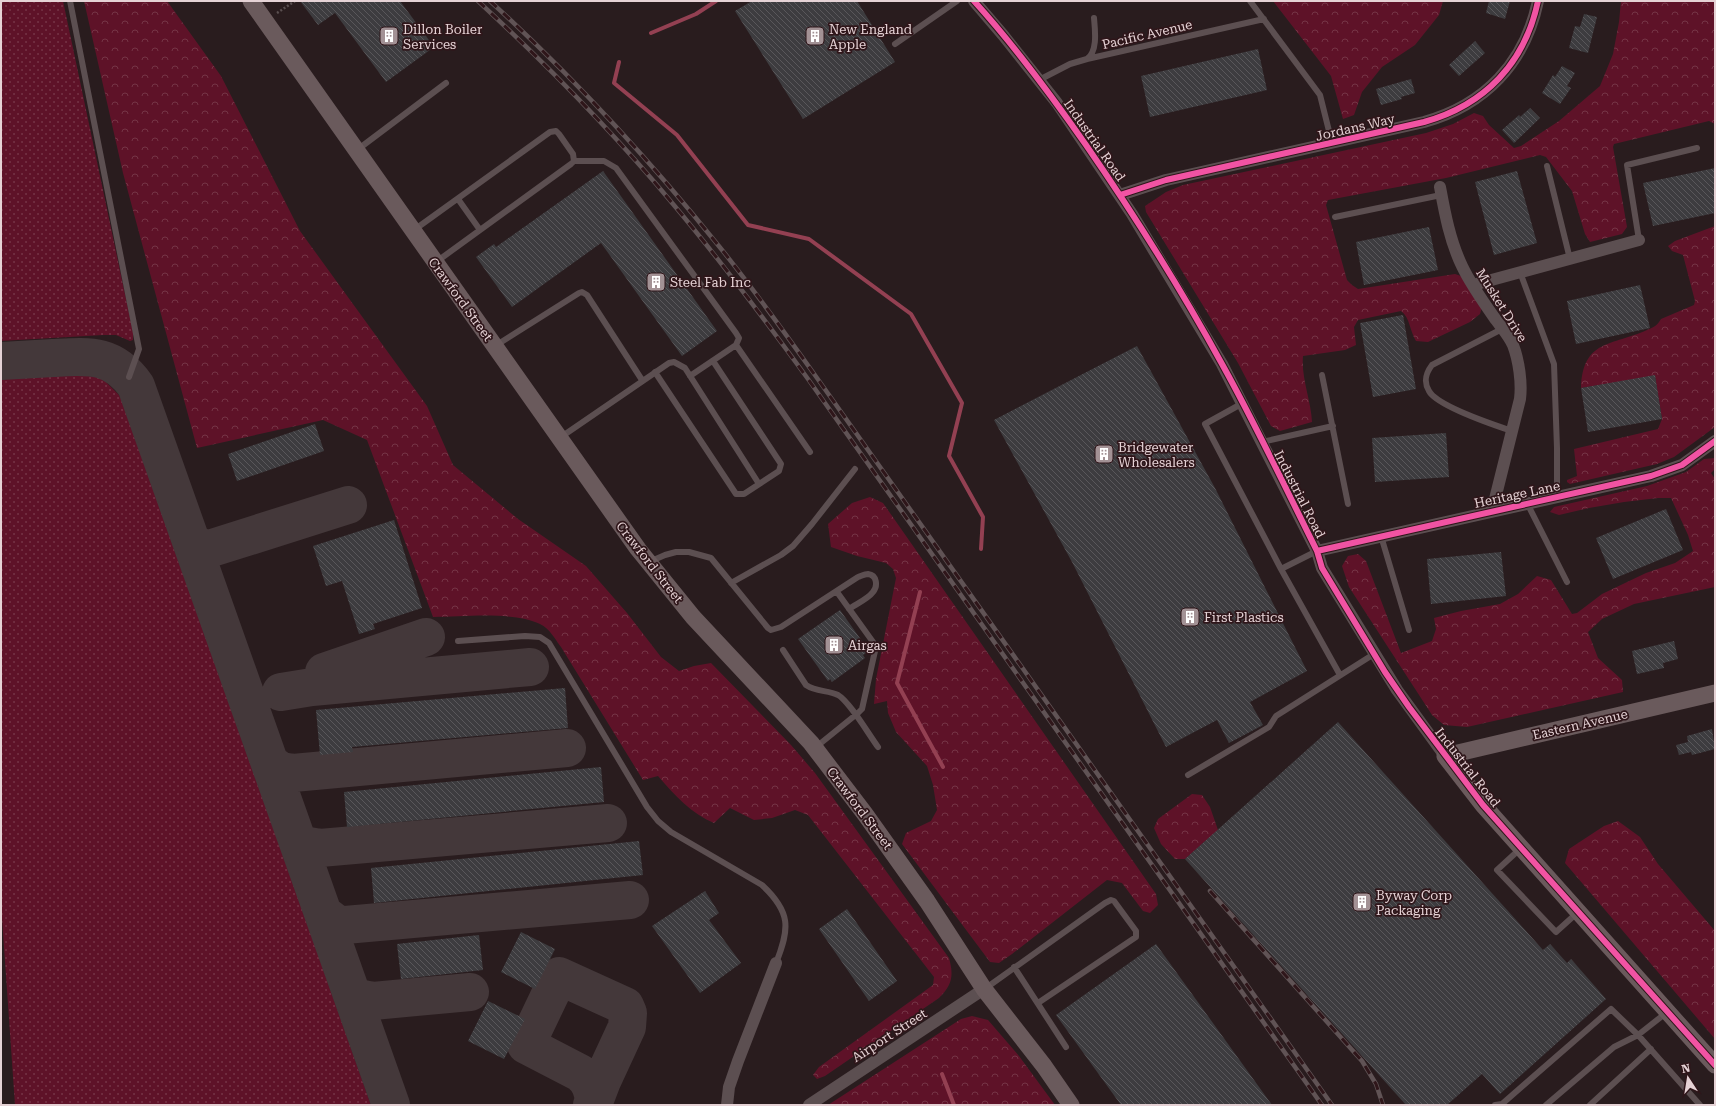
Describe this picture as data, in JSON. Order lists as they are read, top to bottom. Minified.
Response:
{"streets":{"main road":["Industrial Road","Crawford Street","Eastern Avenue"],"street":["Jordans Way","Musket Drive","Heritage Lane","Airport Street"],"lane":["Pacific Avenue"]},"crossings":[["Pacific Avenue","Industrial Road"],["Jordans Way","Industrial Road"],["Industrial Road","Heritage Lane"],["Industrial Road","Eastern Avenue"],["Crawford Street","Airport Street"],["Musket Drive","Heritage Lane"]],"places":{"building":["Dillon Boiler Services","New England Apple","Steel Fab Inc","Bridgewater Wholesalers","First Plastics","Airgas","Byway Corp Packaging"]},"north":"top"}
